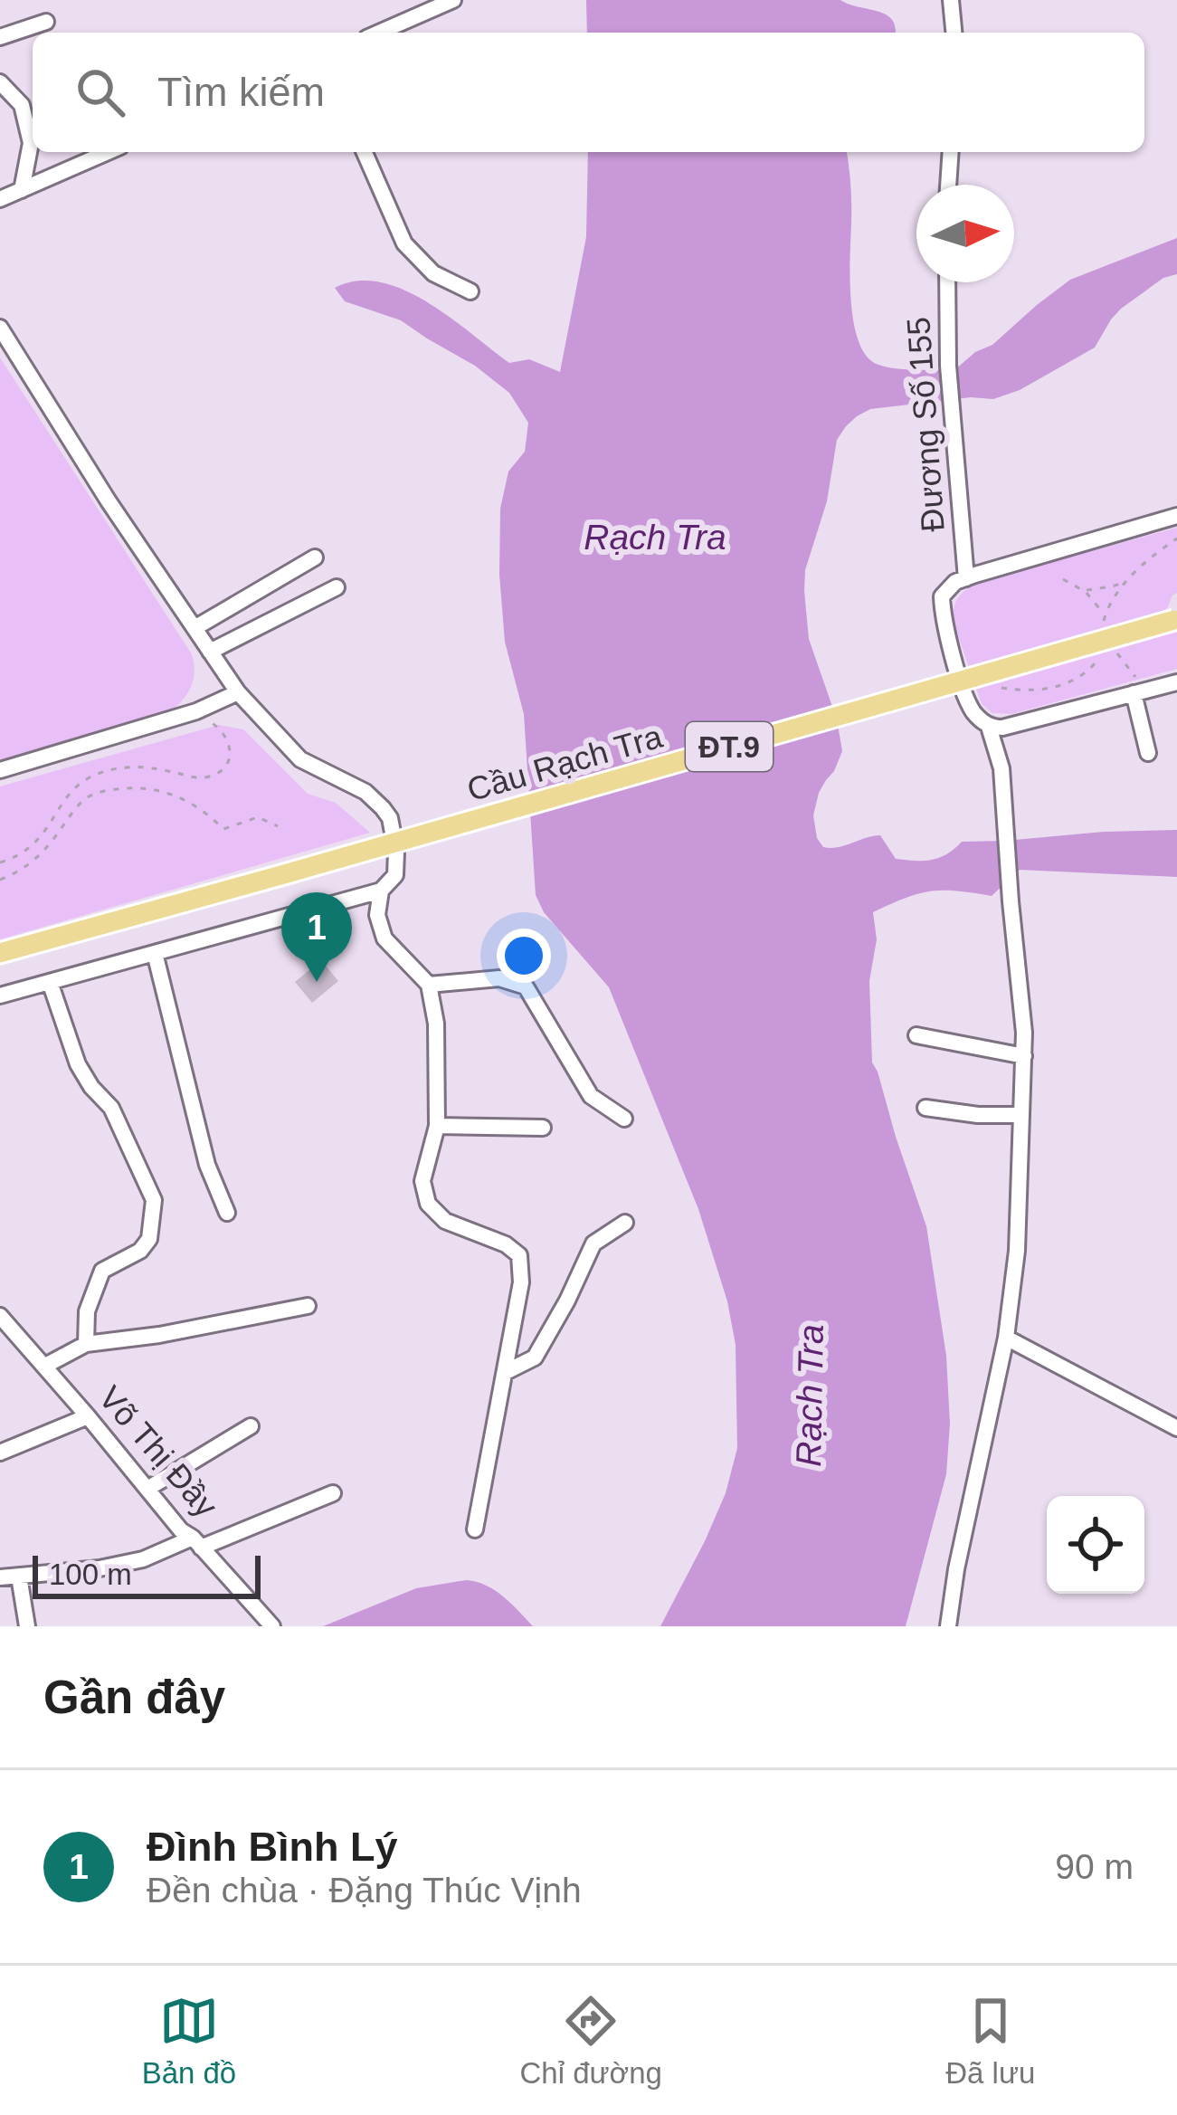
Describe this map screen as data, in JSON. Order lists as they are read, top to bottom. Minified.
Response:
{"streets":{"main road":["ĐT.9","Cầu Rạch Tra"],"street":["Đương Số 155","Võ Thị Đầy"]},"water":["Rạch Tra"],"scale_bar":"100 m","north":"right","page":{"search":"Tìm kiếm","pins":"1","scale":"100 m","heading":"Gần đây","list":[{"mark":"1","name":"Đình Bình Lý","note":"Đền chùa · Đặng Thúc Vịnh","value":"90 m"}],"nav":["Bản đồ","Chỉ đường","Đã lưu"]}}
